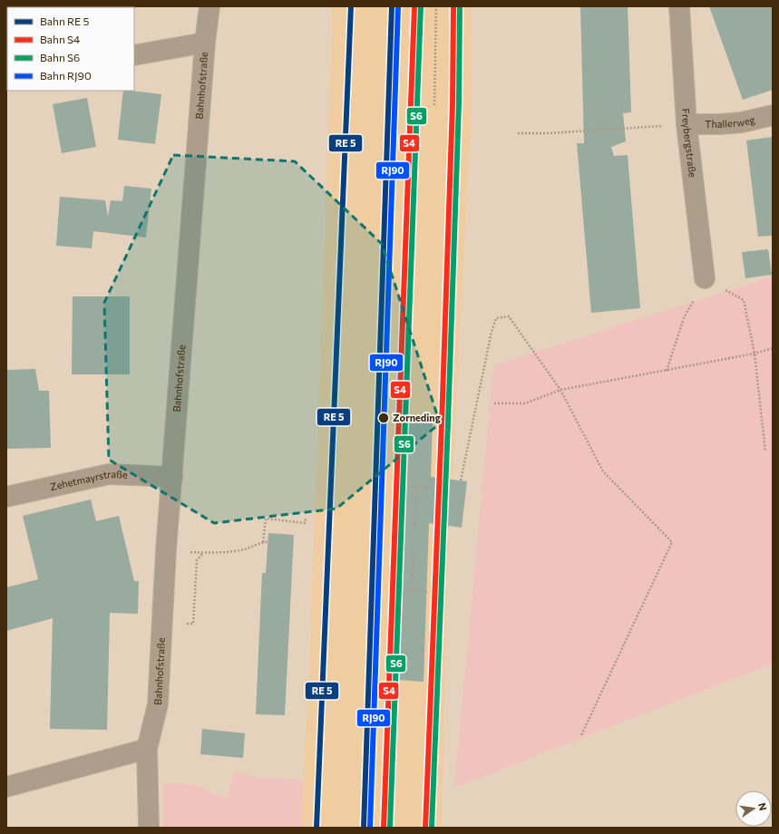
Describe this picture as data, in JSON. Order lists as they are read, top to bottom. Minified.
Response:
{"streets":{"street":["Bahnhofstraße","Thallerweg","Freybergstraße","Zehetmayrstraße"]},"crossings":[["Bahnhofstraße","Zehetmayrstraße"],["Thallerweg","Freybergstraße"]],"places":["Zorneding"],"lines":["rail line S4","rail line S6","rail line RJ90"],"legend":["Bahn RE 5","Bahn S4","Bahn S6","Bahn RJ90"],"north":"right"}
